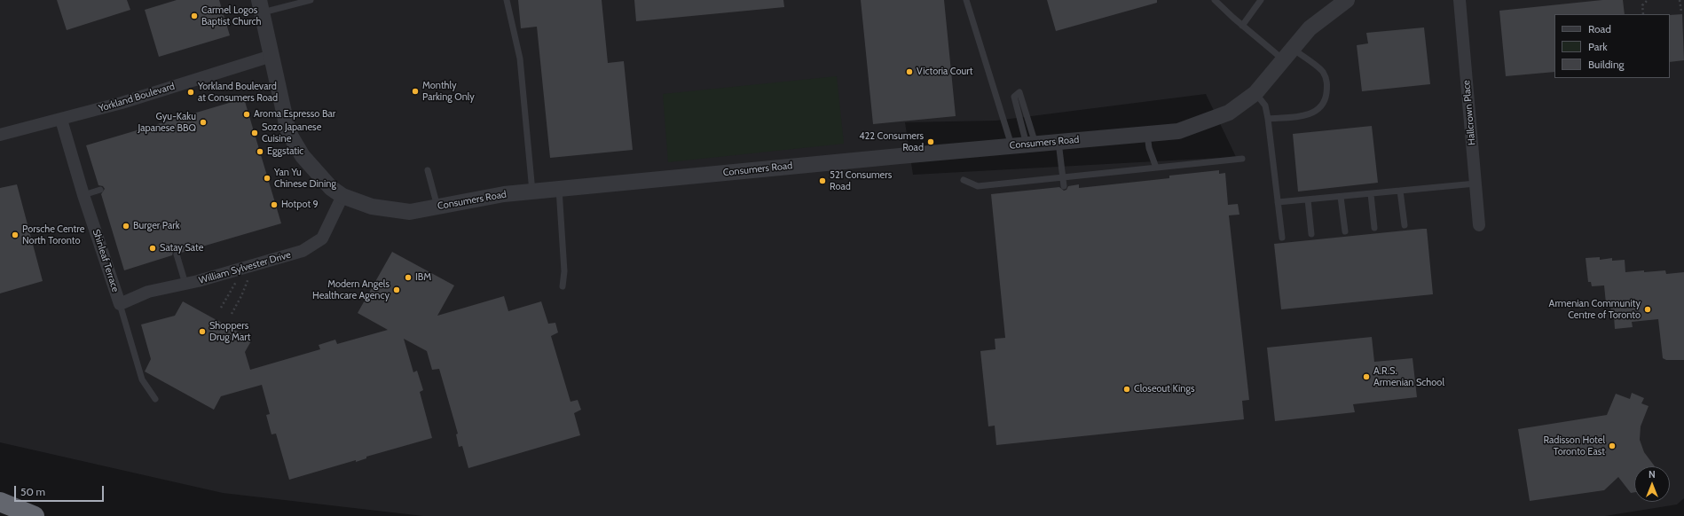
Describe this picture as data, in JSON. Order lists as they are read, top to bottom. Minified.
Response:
{"streets":{"street":["Yorkland Boulevard","Hallcrown Place","Consumers Road","Shinleaf Terrace","William Sylvester Drive"]},"crossings":[["Yorkland Boulevard","Consumers Road"],["Yorkland Boulevard","Shinleaf Terrace"],["Consumers Road","William Sylvester Drive"],["Shinleaf Terrace","William Sylvester Drive"]],"places":["Carmel Logos Baptist Church","Victoria Court","Monthly Parking Only","Yorkland Boulevard at Consumers Road","Aroma Espresso Bar","Gyu-Kaku Japanese BBQ","Sozo Japanese Cuisine","422 Consumers Road","Eggstatic","Yan Yu Chinese Dining","521 Consumers Road","Hotpot 9","Burger Park","Porsche Centre North Toronto","Satay Sate","IBM","Modern Angels Healthcare Agency","Armenian Community Centre of Toronto","Shoppers Drug Mart","A.R.S. Armenian School","Closeout Kings","Radisson Hotel Toronto East"],"legend":["Road","Park","Building"],"scale_bar":"50 m","north":"top"}
